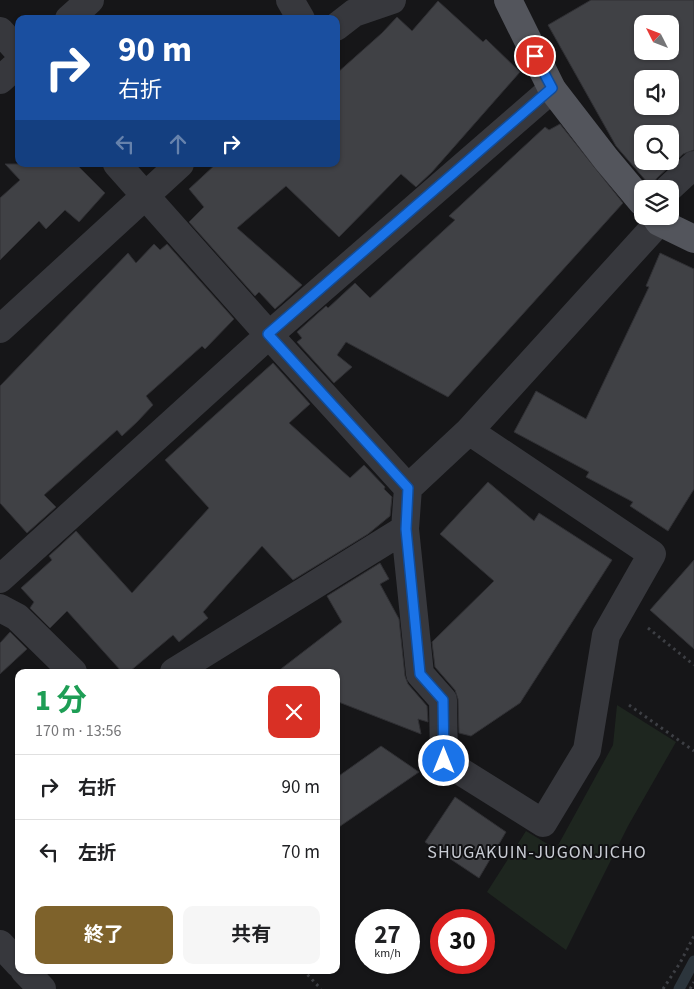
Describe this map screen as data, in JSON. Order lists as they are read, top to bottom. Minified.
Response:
{"districts":["SHUGAKUIN-JUGONJICHO"],"north":"top left","page":{"turn":["90 m","右折"],"heading":["1 分","170 m · 13:56"],"list":[{"name":"右折","value":"90 m"},{"name":"左折","value":"70 m"}],"buttons":["終了","共有"],"speed":"27 km/h","limit":"30"}}
